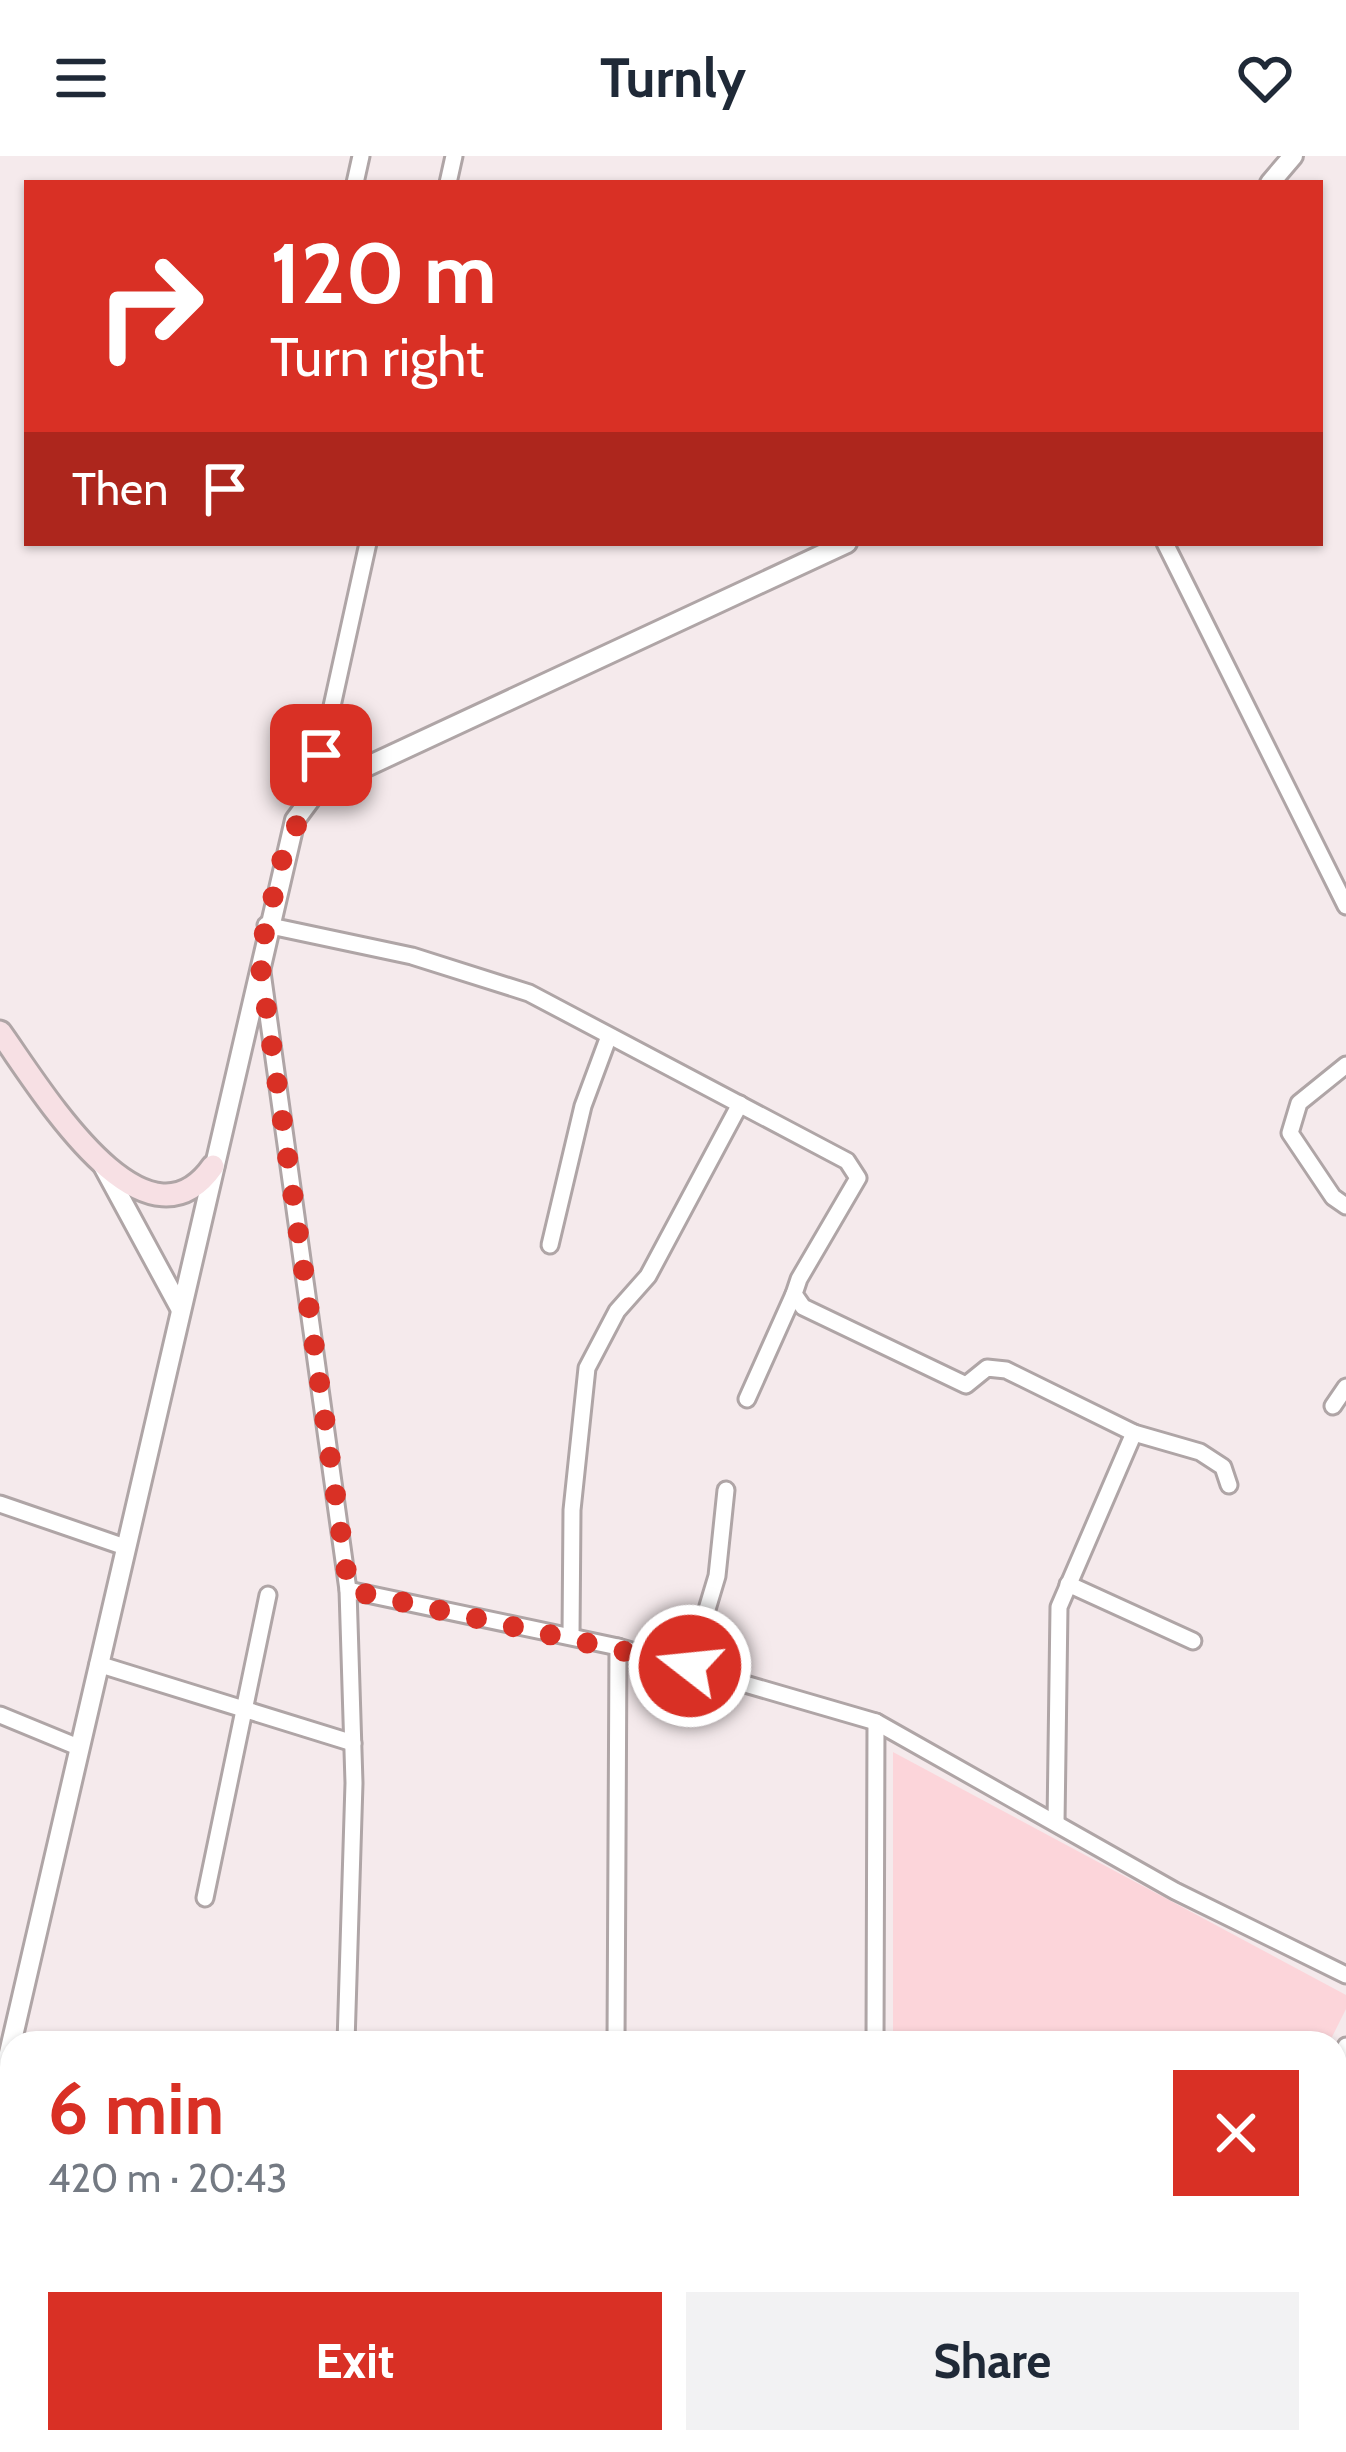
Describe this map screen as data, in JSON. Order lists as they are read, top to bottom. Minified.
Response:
{"page":{"header":"Turnly","turn":["120 m","Turn right"],"then":"Then","heading":["6 min","420 m · 20:43"],"buttons":["Exit","Share"]}}
